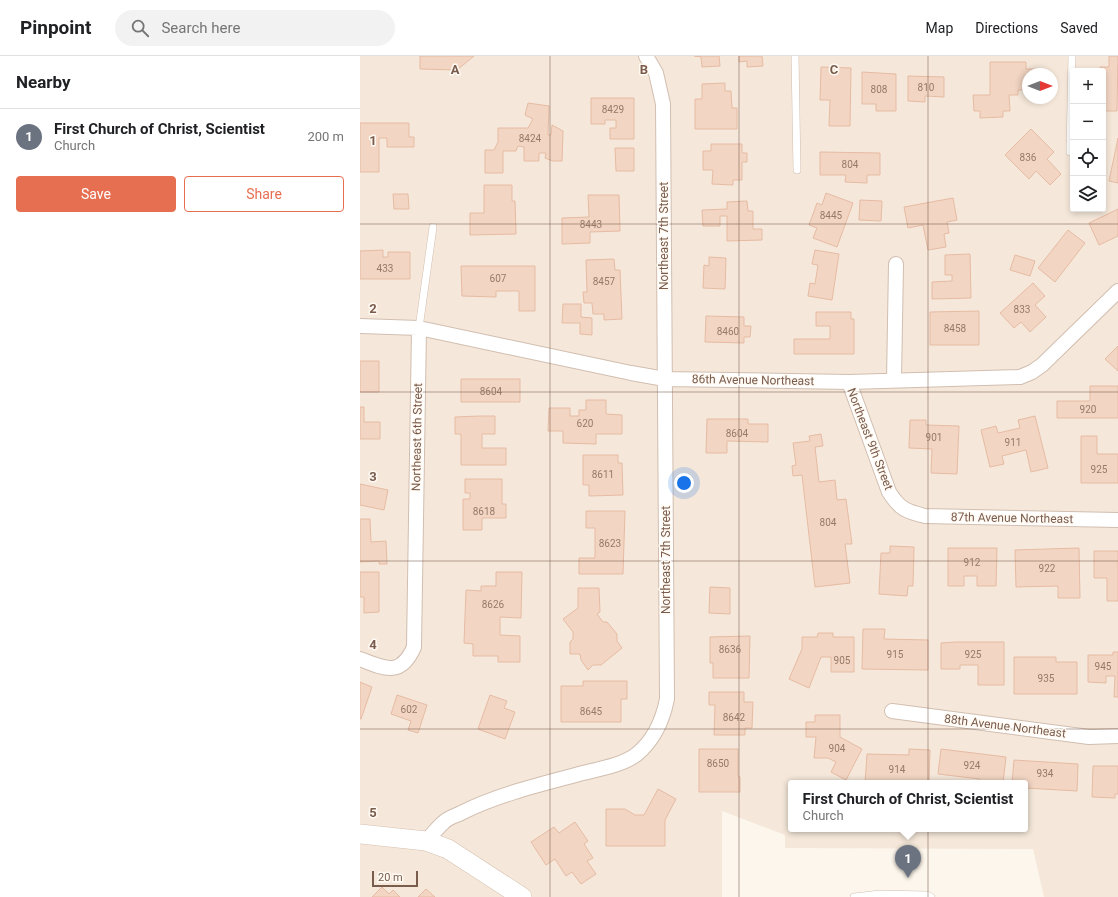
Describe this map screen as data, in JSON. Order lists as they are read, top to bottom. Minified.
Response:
{"streets":{"street":["Northeast 7th Street","86th Avenue Northeast","Northeast 6th Street","Northeast 9th Street","87th Avenue Northeast","88th Avenue Northeast"]},"crossings":[["Northeast 7th Street","86th Avenue Northeast"],["86th Avenue Northeast","Northeast 6th Street"],["86th Avenue Northeast","Northeast 9th Street"],["Northeast 9th Street","87th Avenue Northeast"]],"house_numbers":["810","808","8429","8424","836","804","8445","8443","433","607","8457","833","8458","8460","8604","920","620","8604","901","911","925","8611","8618","804","8623","912","922","8626","8636","915","925","905","945","935","602","8645","8642","904","8650","924","914","934"],"scale_bar":"20 m","north":"right","page":{"header":"Pinpoint","search":"Search here","nav":["Map","Directions","Saved"],"heading":"Nearby","map_buttons":["+","−"],"list":[{"mark":"1","name":"First Church of Christ, Scientist","note":"Church","value":"200 m"}],"buttons":["Save","Share"],"popup":["First Church of Christ, Scientist","Church"],"pins":"1","scale":"20 m"},"grid":{"columns":["A","B","C"],"rows":["1","2","3","4","5"]}}
